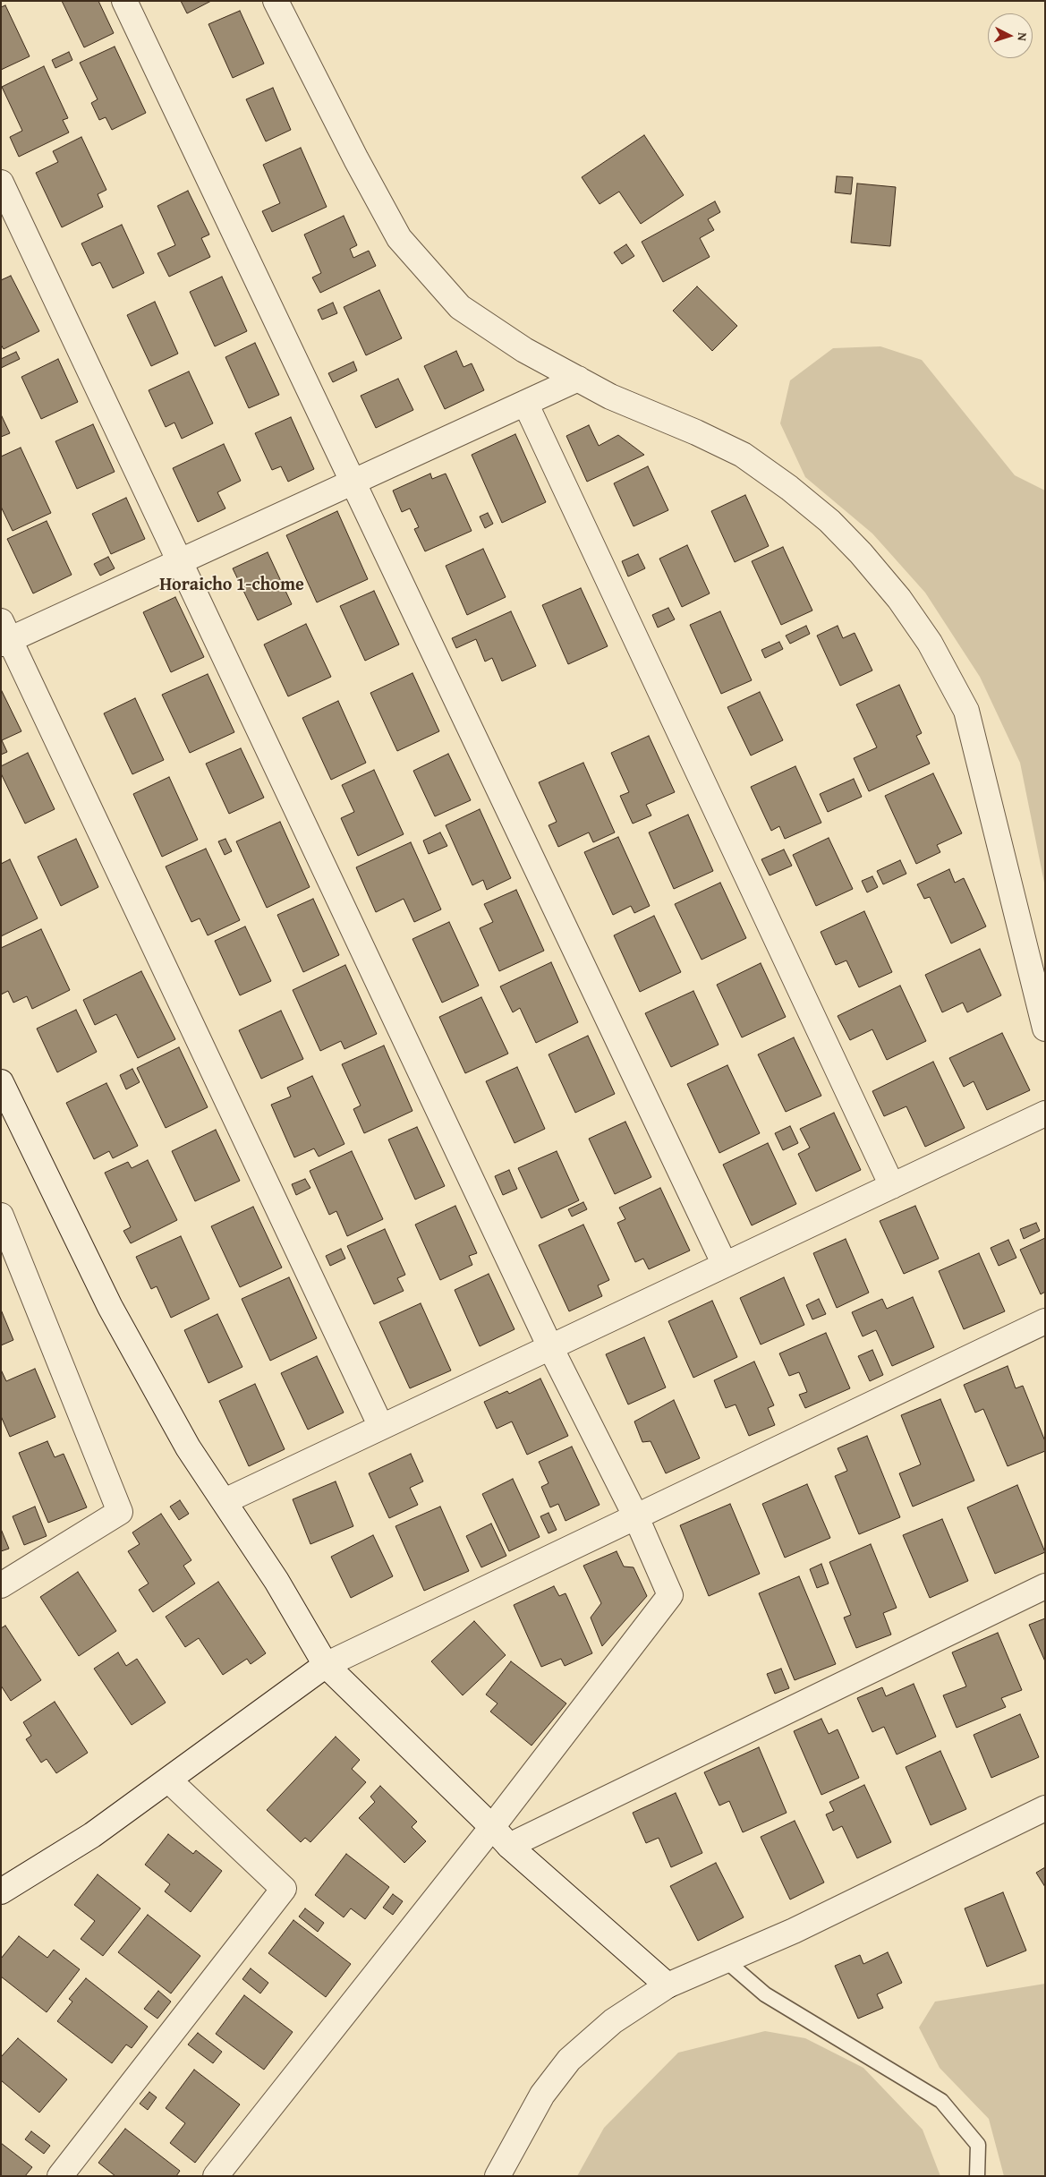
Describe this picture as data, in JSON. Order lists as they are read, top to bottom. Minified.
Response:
{"districts":["Horaicho 1-chome"],"north":"right"}
